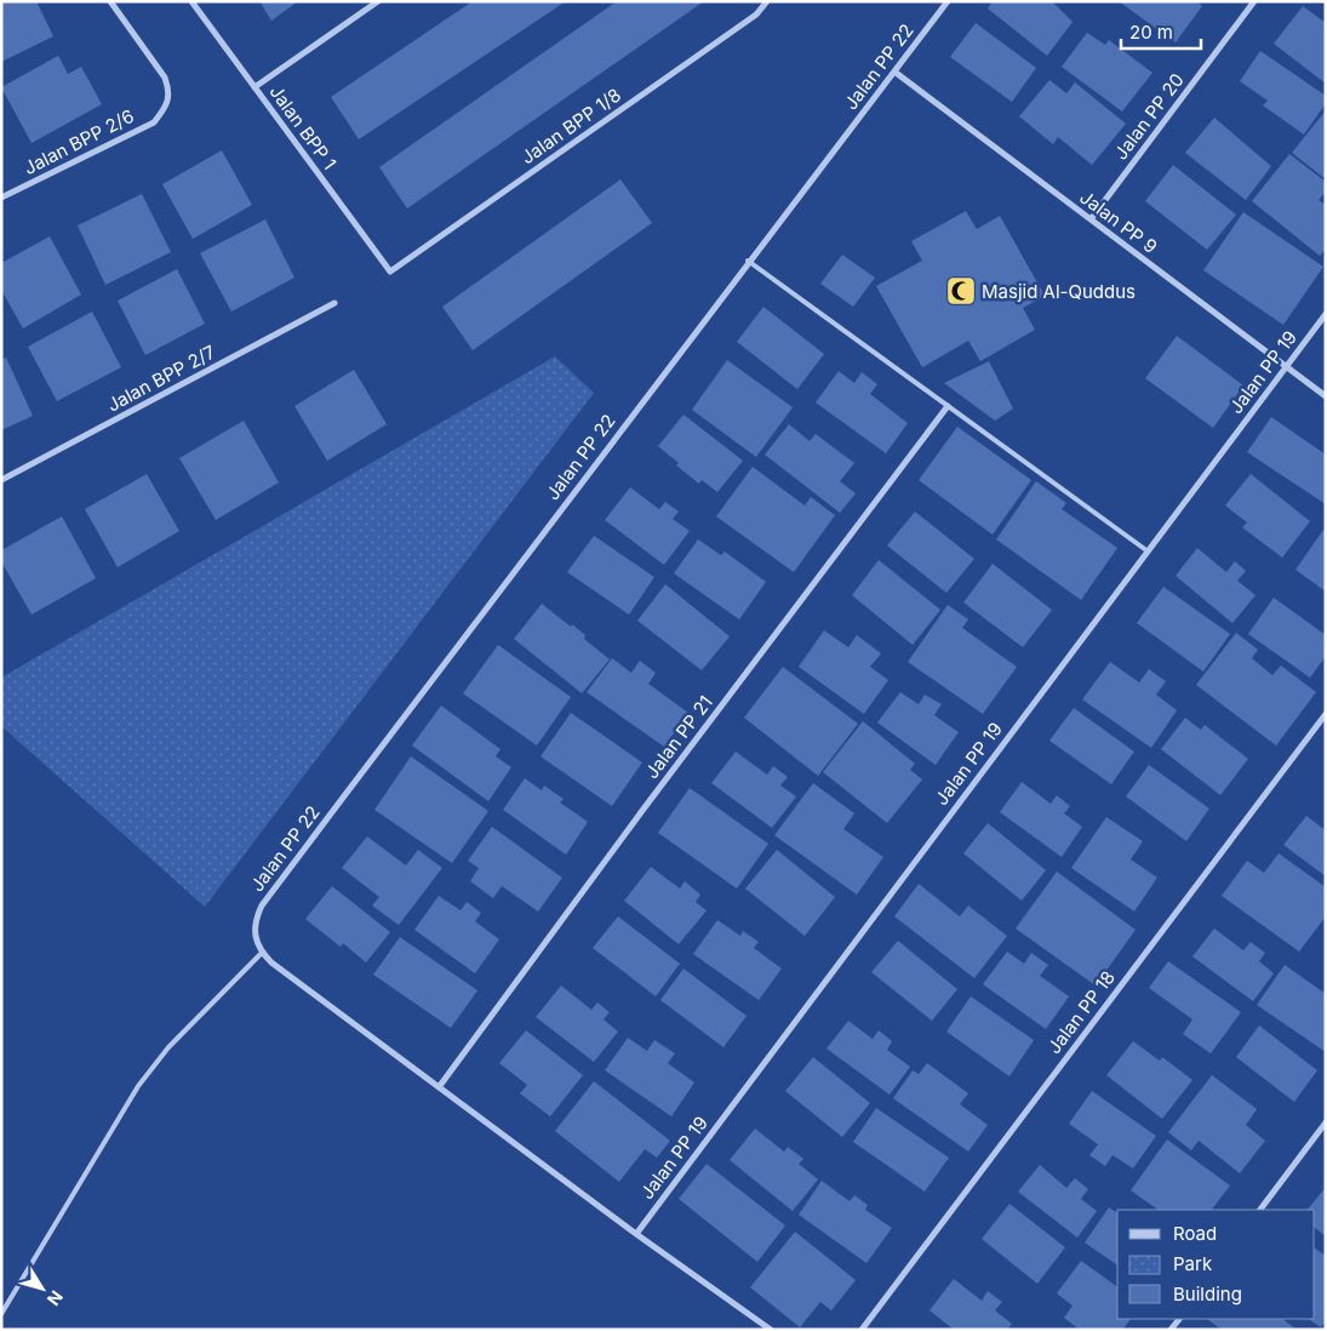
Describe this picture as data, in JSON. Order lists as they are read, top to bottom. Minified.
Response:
{"streets":{"street":["Jalan PP 22","Jalan PP 20","Jalan BPP 1/8","Jalan BPP 1","Jalan BPP 2/6","Jalan PP 9","Jalan PP 19","Jalan BPP 2/7","Jalan PP 21","Jalan PP 18"]},"crossings":[["Jalan PP 22","Jalan PP 9"],["Jalan PP 20","Jalan PP 9"],["Jalan BPP 1/8","Jalan BPP 1"],["Jalan PP 9","Jalan PP 19"]],"places":{"mosque":["Masjid Al-Quddus"]},"legend":["Road","Park","Building"],"scale_bar":"20 m","north":"bottom right"}
